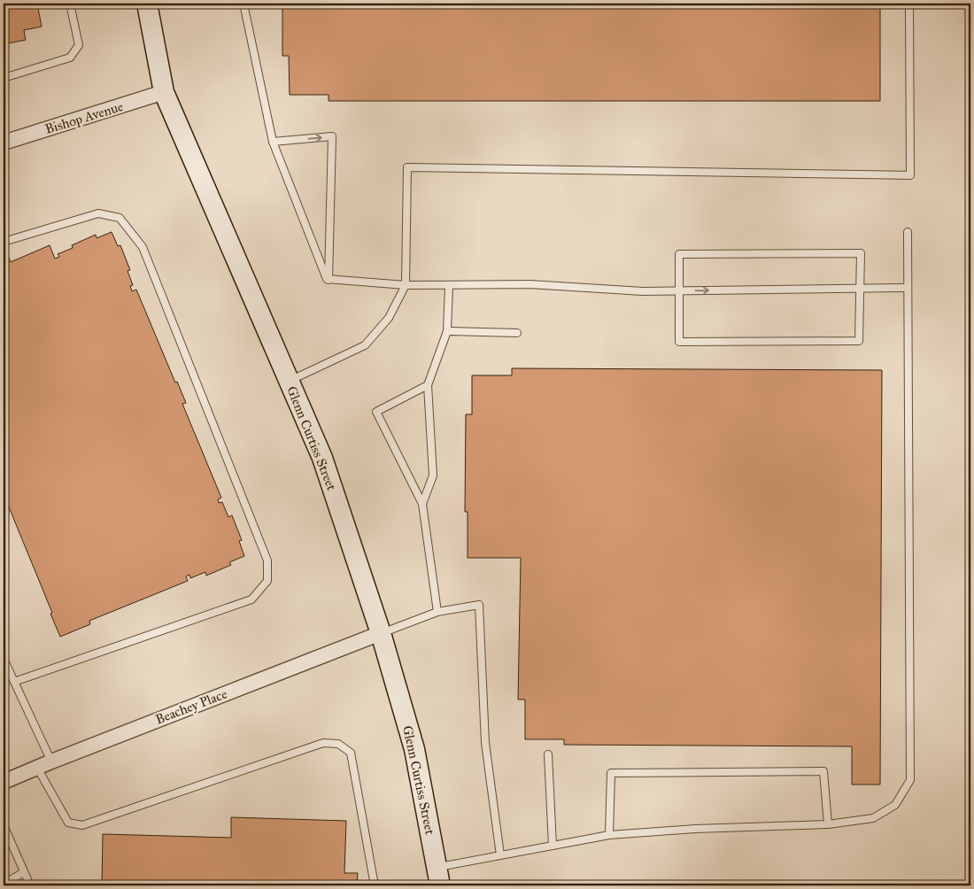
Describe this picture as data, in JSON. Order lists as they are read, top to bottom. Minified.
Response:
{"streets":{"street":["Bishop Avenue","Glenn Curtiss Street","Beachey Place"]},"crossings":[["Bishop Avenue","Glenn Curtiss Street"],["Glenn Curtiss Street","Beachey Place"]]}
